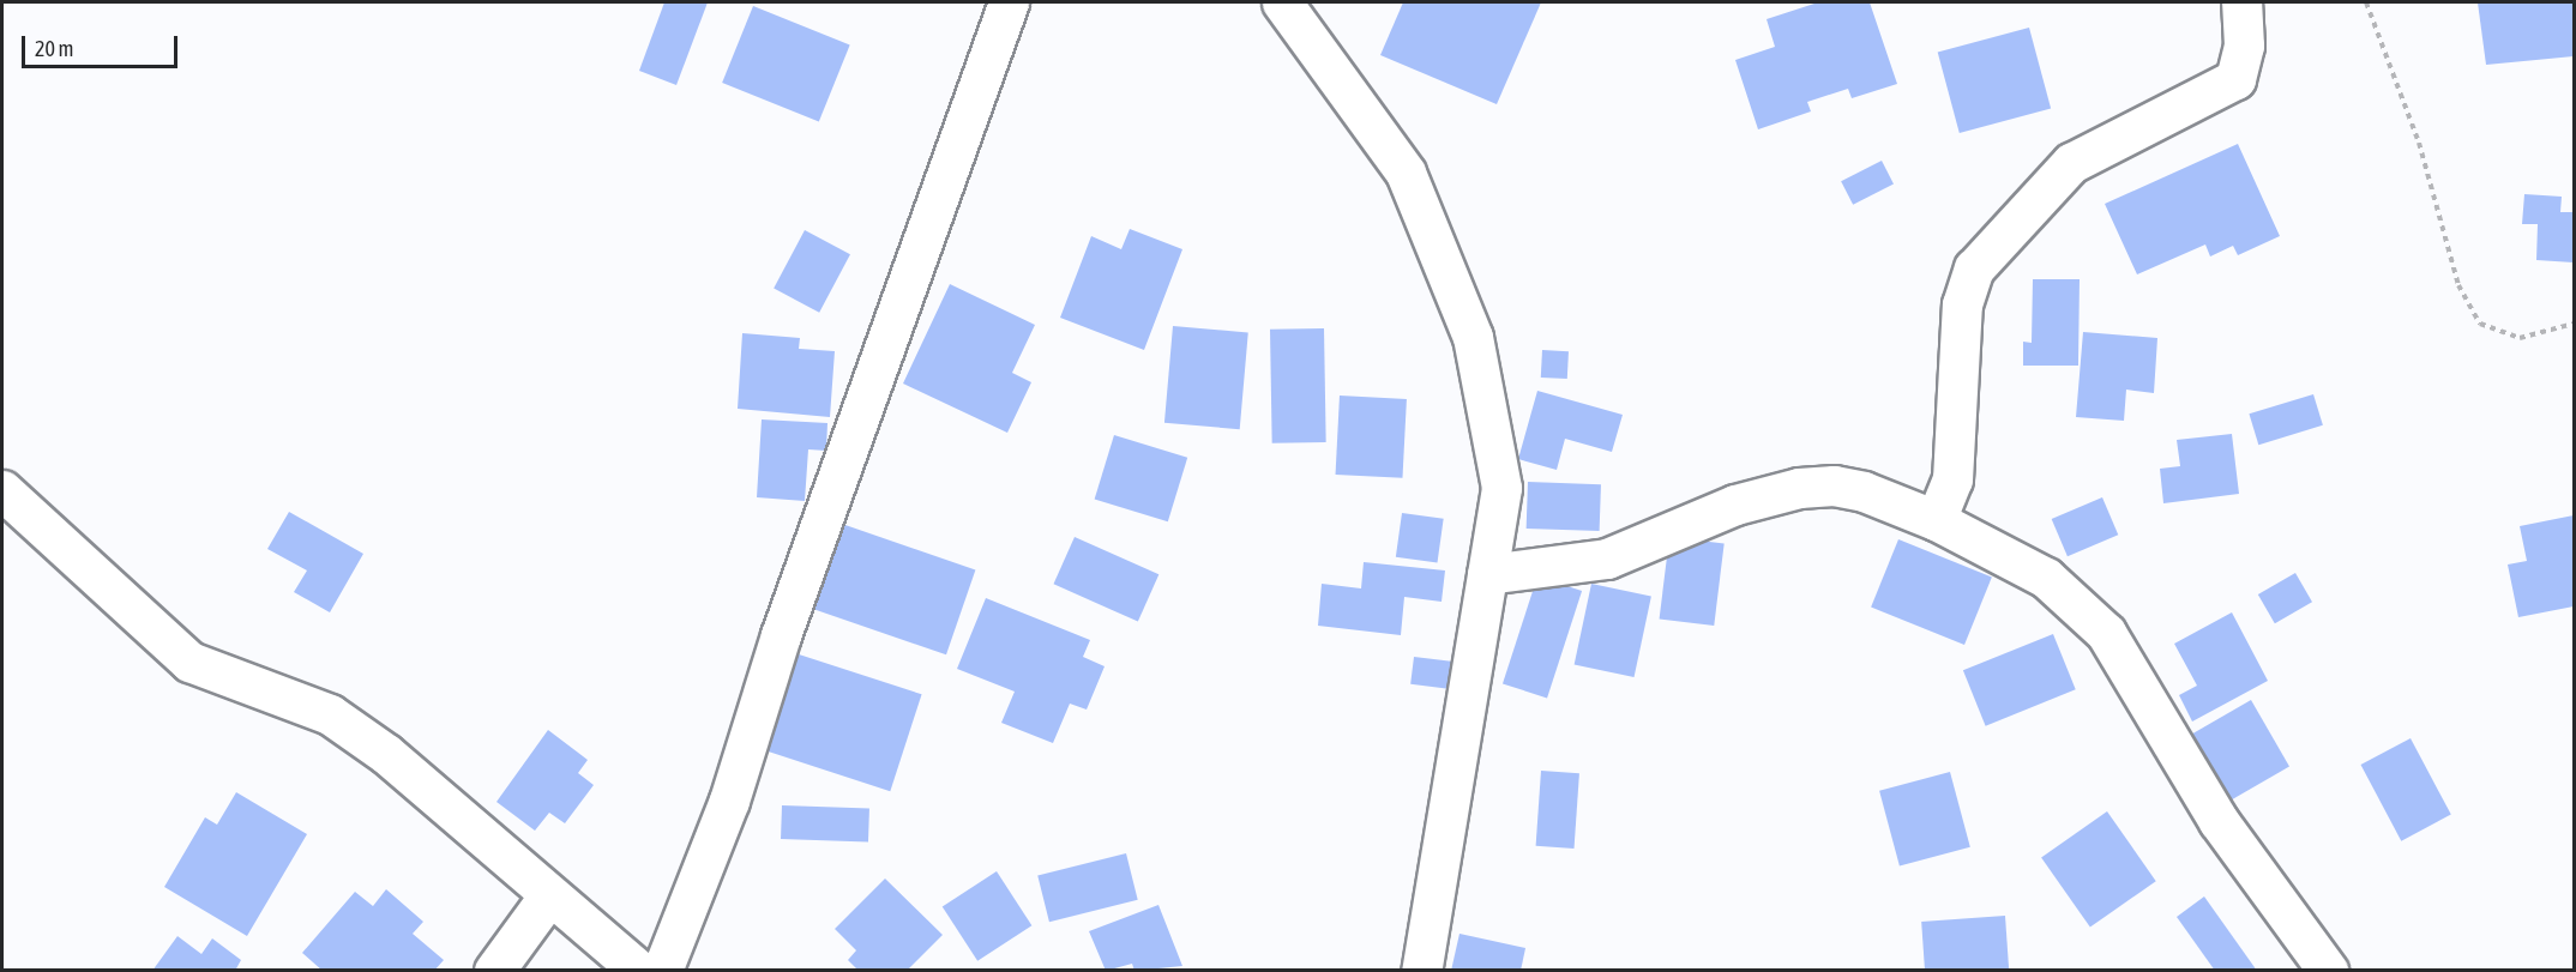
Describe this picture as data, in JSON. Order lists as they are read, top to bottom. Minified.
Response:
{"scale_bar":"20 m"}
